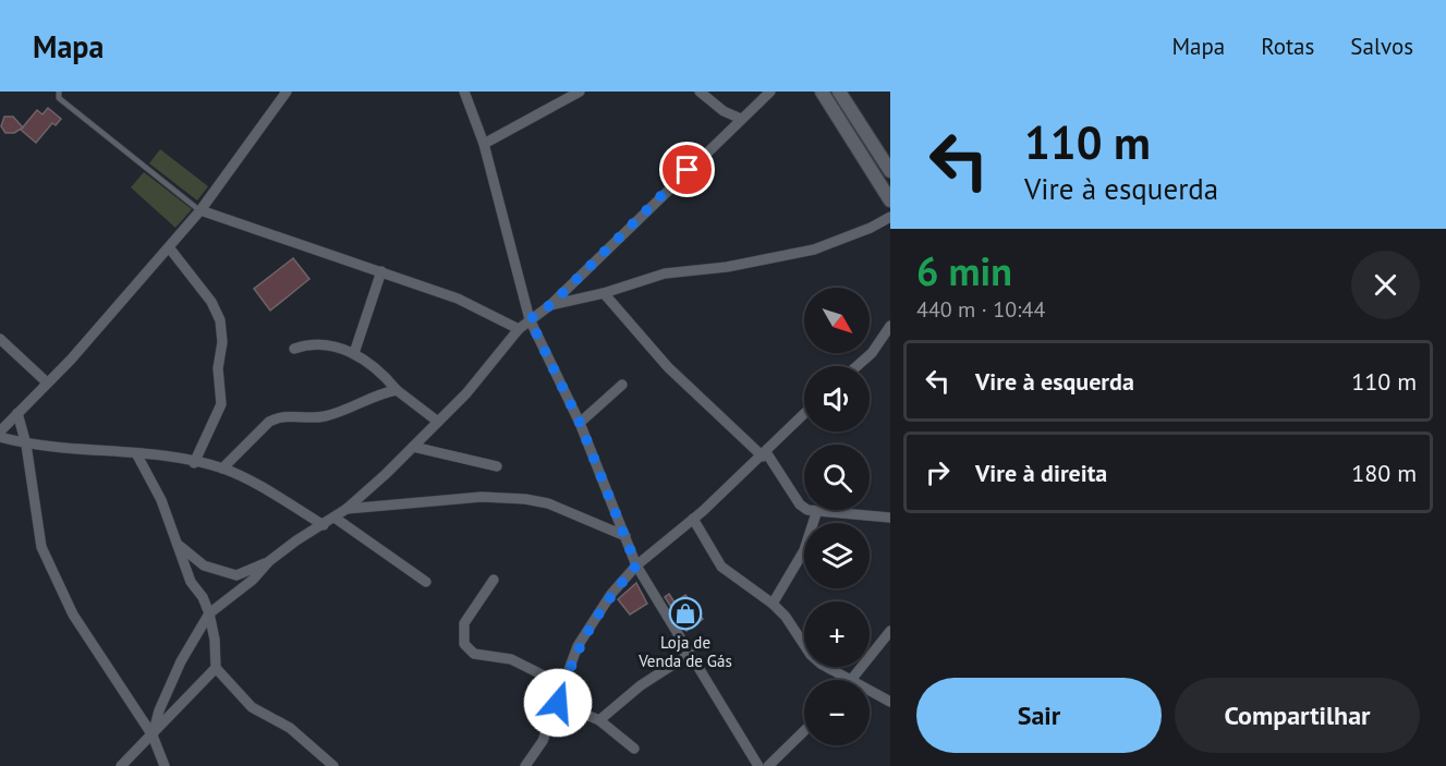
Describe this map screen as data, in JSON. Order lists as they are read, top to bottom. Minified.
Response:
{"places":{"shop":["Loja de Venda de Gás"]},"north":"bottom right","page":{"header":"Mapa","nav":["Mapa","Rotas","Salvos"],"turn":["110 m","Vire à esquerda"],"heading":["6 min","440 m · 10:44"],"map_buttons":["+","−"],"list":[{"name":"Vire à esquerda","value":"110 m"},{"name":"Vire à direita","value":"180 m"}],"buttons":["Sair","Compartilhar"]}}
